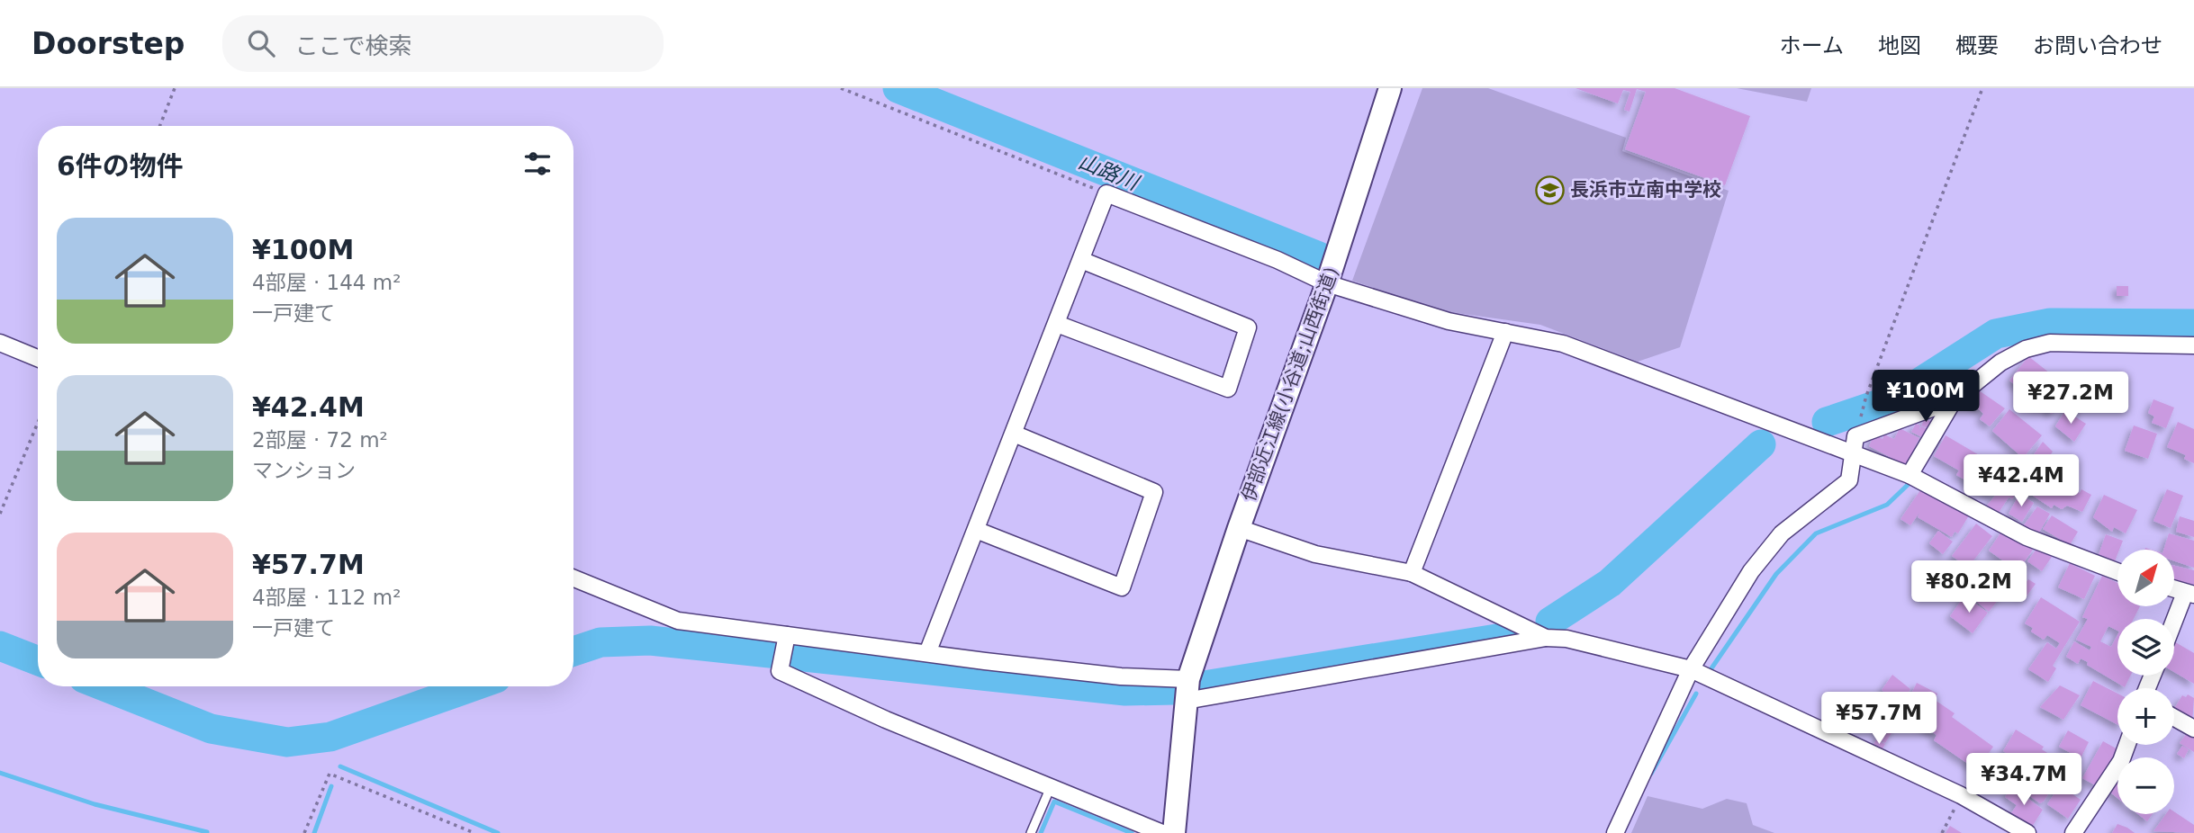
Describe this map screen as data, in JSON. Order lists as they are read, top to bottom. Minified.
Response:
{"streets":{"main road":["伊部近江線(小谷道;山西街道)"]},"water":["山路川"],"places":{"school or university":["長浜市立南中学校"]},"north":"top right","page":{"header":"Doorstep","search":"ここで検索","nav":["ホーム","地図","概要","お問い合わせ"],"heading":"6件の物件","list":[{"name":"¥100M","note":"4部屋 · 144 m² · 一戸建て"},{"name":"¥42.4M","note":"2部屋 · 72 m² · マンション"},{"name":"¥57.7M","note":"4部屋 · 112 m² · 一戸建て"}],"price":["¥100M","¥27.2M","¥42.4M","¥80.2M","¥57.7M","¥34.7M"],"map_buttons":["+","−"]}}
